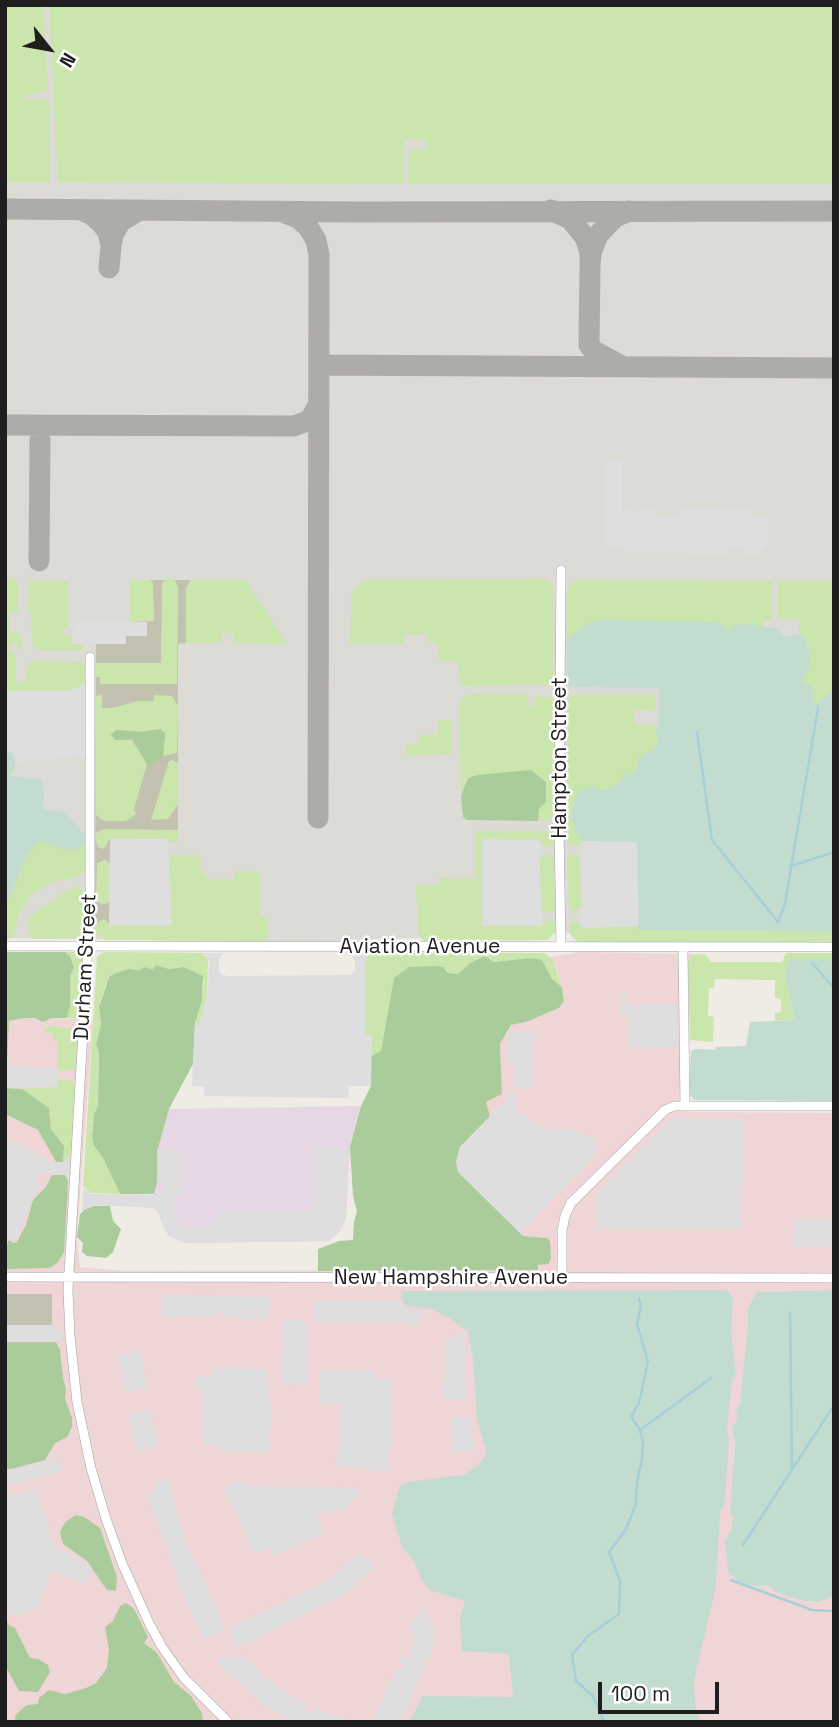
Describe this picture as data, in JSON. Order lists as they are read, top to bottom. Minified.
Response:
{"streets":{"street":["Hampton Street","Aviation Avenue","Durham Street","New Hampshire Avenue"]},"crossings":[["Hampton Street","Aviation Avenue"],["Aviation Avenue","Durham Street"],["Durham Street","New Hampshire Avenue"]],"scale_bar":"100 m","north":"bottom right"}
